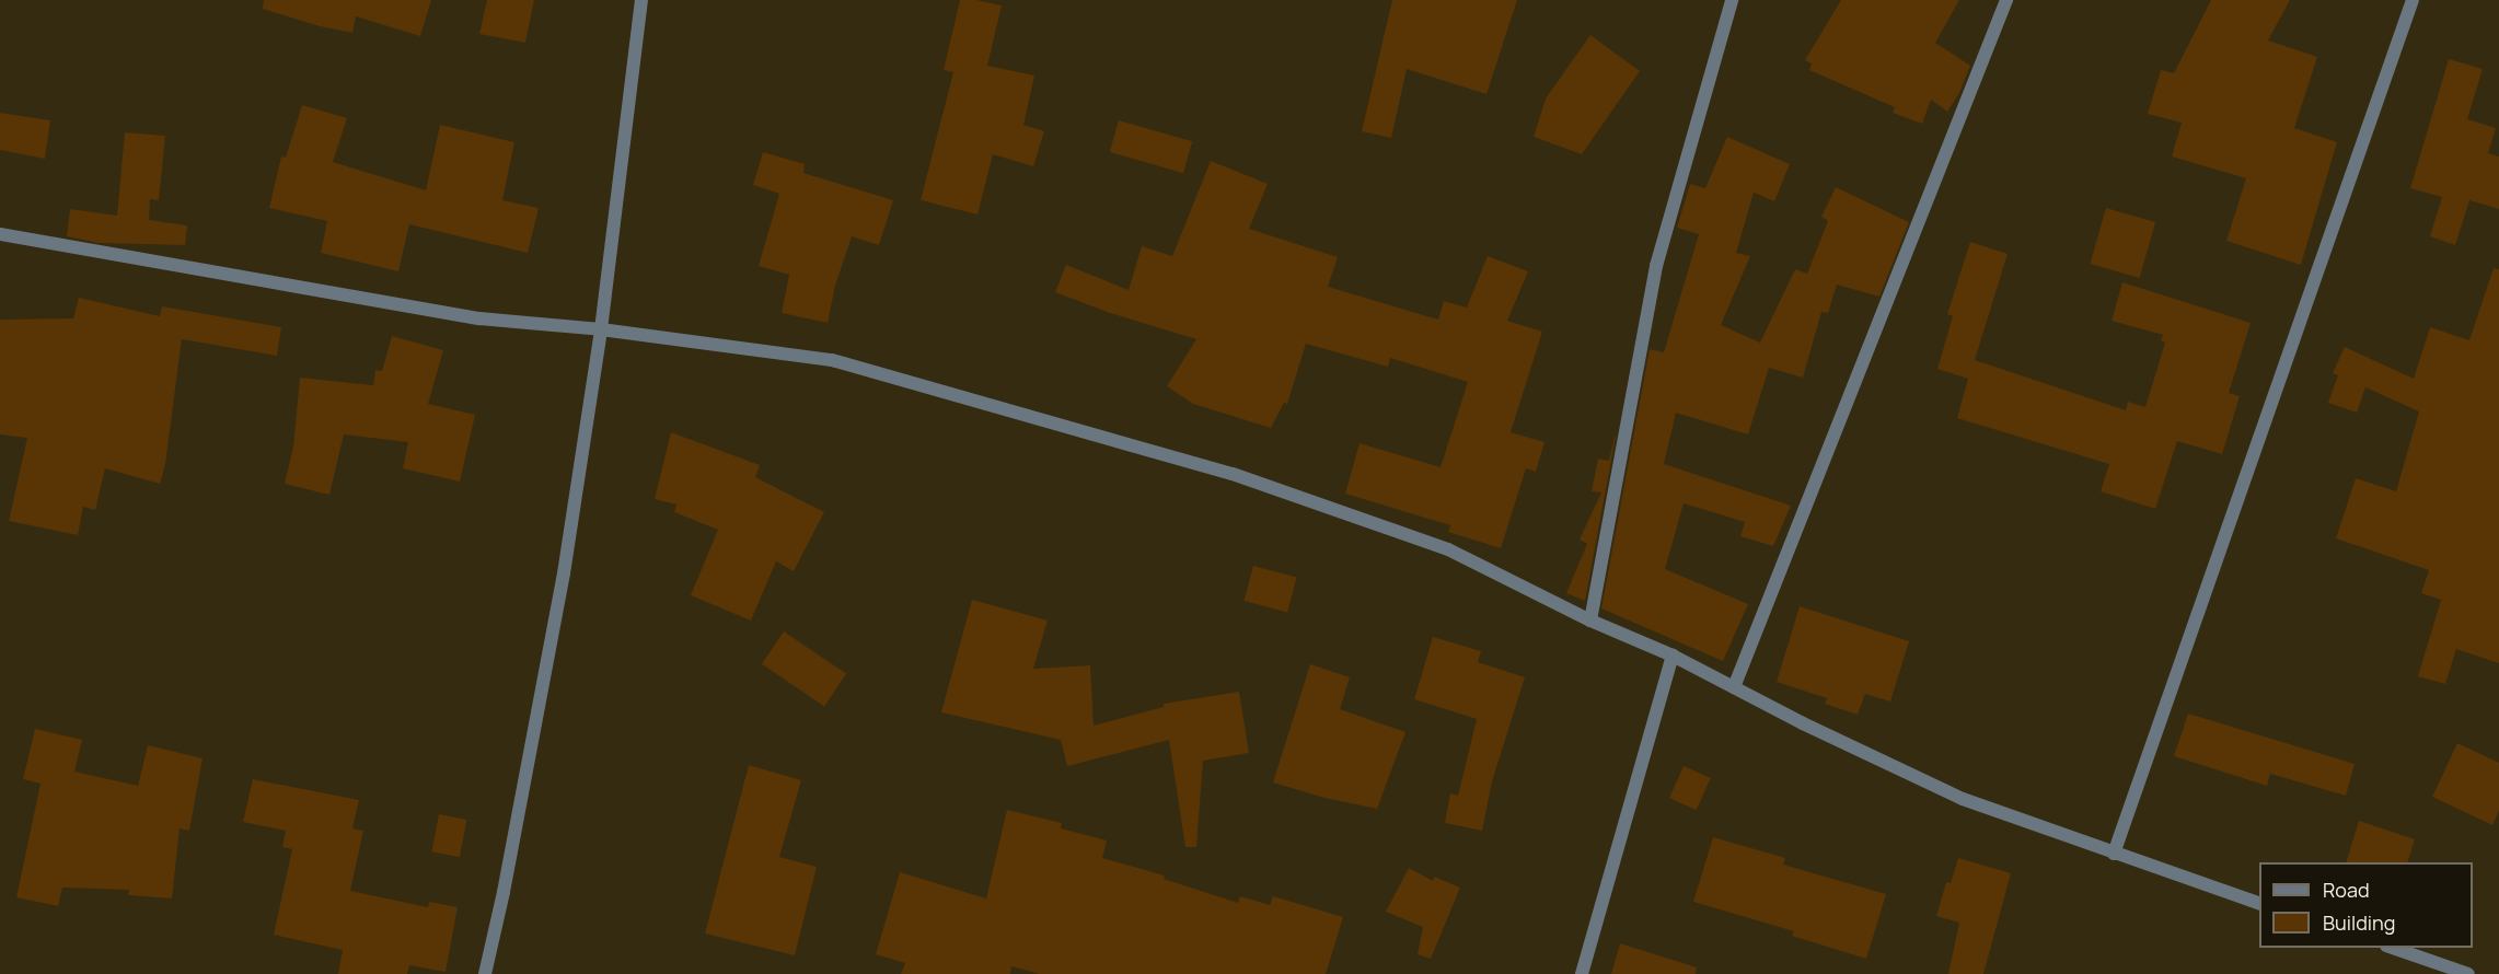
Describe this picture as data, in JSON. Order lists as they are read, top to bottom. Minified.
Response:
{"legend":["Road","Building"]}
